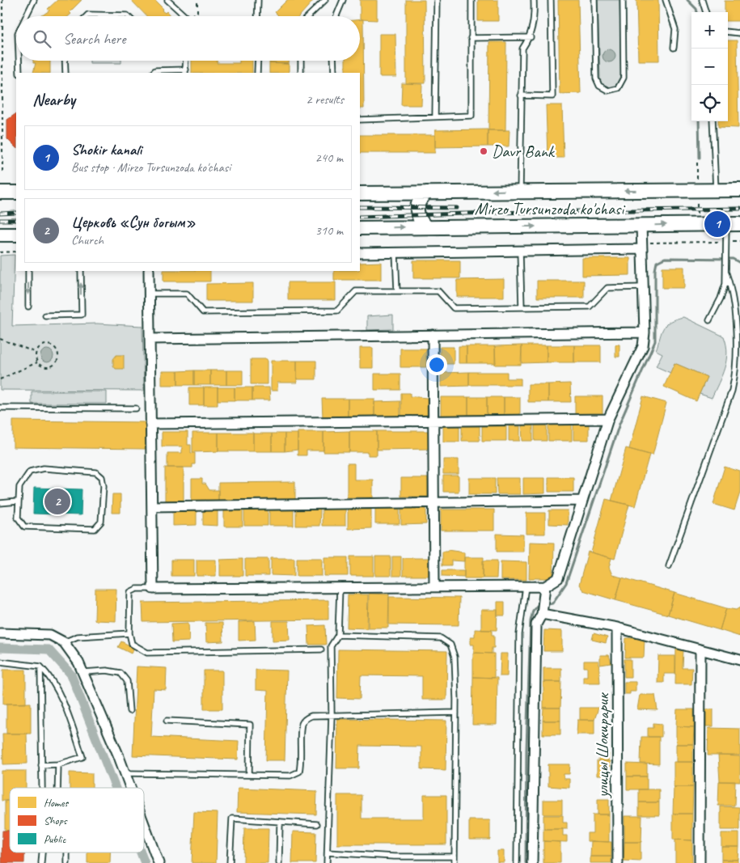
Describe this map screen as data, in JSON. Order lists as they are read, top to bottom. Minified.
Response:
{"streets":{"main road":["Mirzo Tursunzoda ko'chasi"],"street":["улицы Шокирарик"]},"places":["Davr Bank"],"legend":["Homes","Shops","Public"],"page":{"map_buttons":["+","−"],"search":"Search here","heading":["Nearby","2 results"],"list":[{"mark":"1","name":"Shokir kanali","note":"Bus stop · Mirzo Tursunzoda ko'chasi","value":"240 m"},{"mark":"2","name":"Церковь «Сун богым»","note":"Church","value":"310 m"}],"pins":["1","2"]}}
